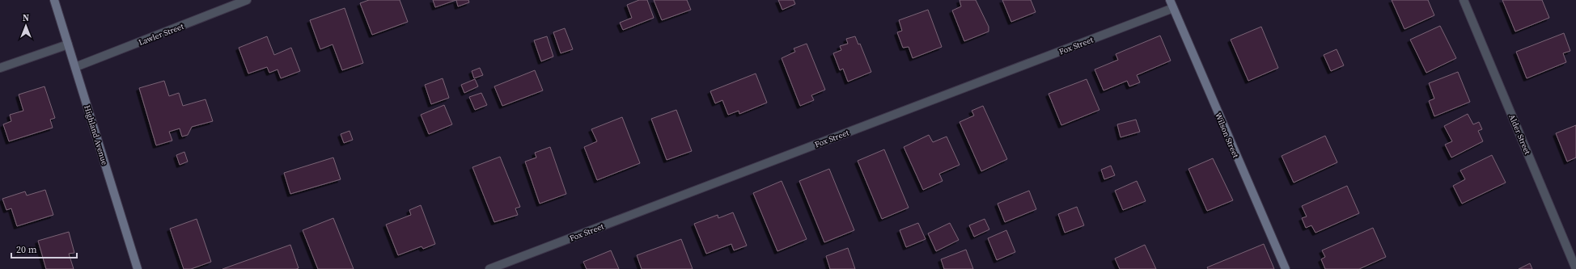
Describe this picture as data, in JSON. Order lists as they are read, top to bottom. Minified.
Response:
{"streets":{"main road":["Highland Avenue","Wilson Street"],"street":["Lawler Street","Fox Street","Alder Street"]},"crossings":[["Lawler Street","Highland Avenue"],["Fox Street","Wilson Street"]],"scale_bar":"20 m","north":"top"}
